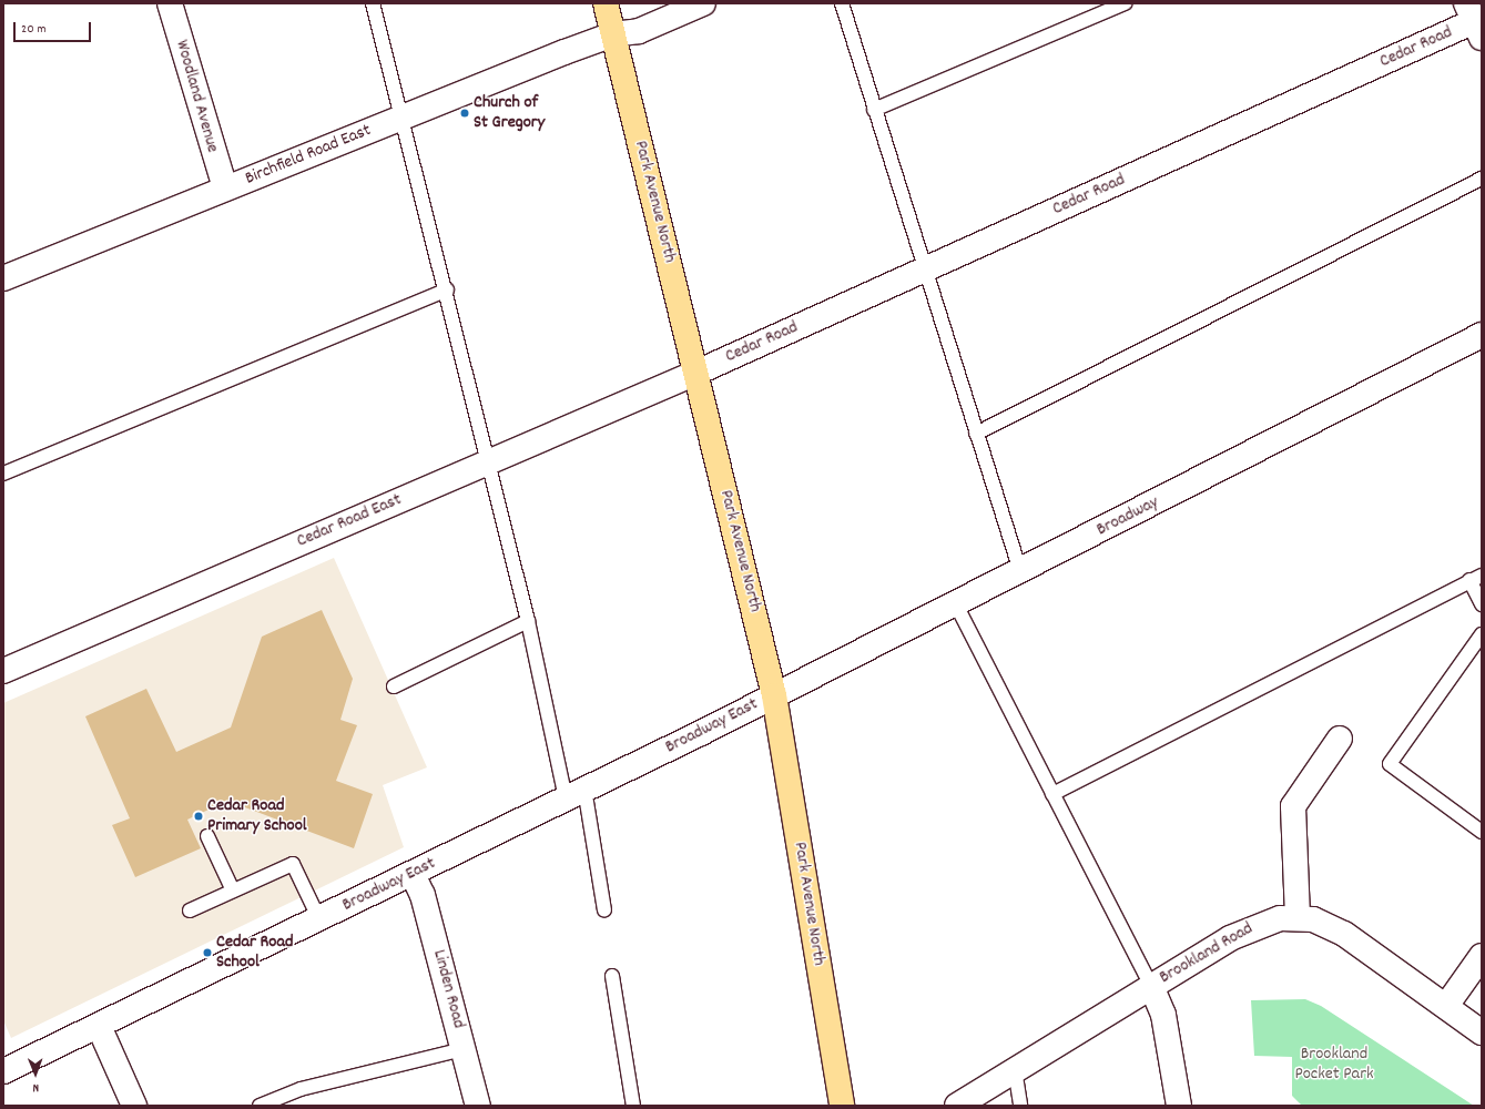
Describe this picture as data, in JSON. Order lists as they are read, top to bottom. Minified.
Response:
{"streets":{"main road":["Park Avenue North"],"street":["Cedar Road","Woodland Avenue","Birchfield Road East","Broadway","Cedar Road East","Broadway East","Brookland Road","Linden Road"]},"crossings":[["Cedar Road","Park Avenue North"],["Cedar Road","Cedar Road East"],["Woodland Avenue","Birchfield Road East"],["Birchfield Road East","Park Avenue North"],["Park Avenue North","Broadway"],["Park Avenue North","Cedar Road East"],["Park Avenue North","Broadway East"],["Broadway","Broadway East"],["Broadway East","Linden Road"]],"parks":["Brookland Pocket Park"],"places":["Church of St Gregory","Cedar Road Primary School","Cedar Road School"],"scale_bar":"20 m","north":"bottom"}
